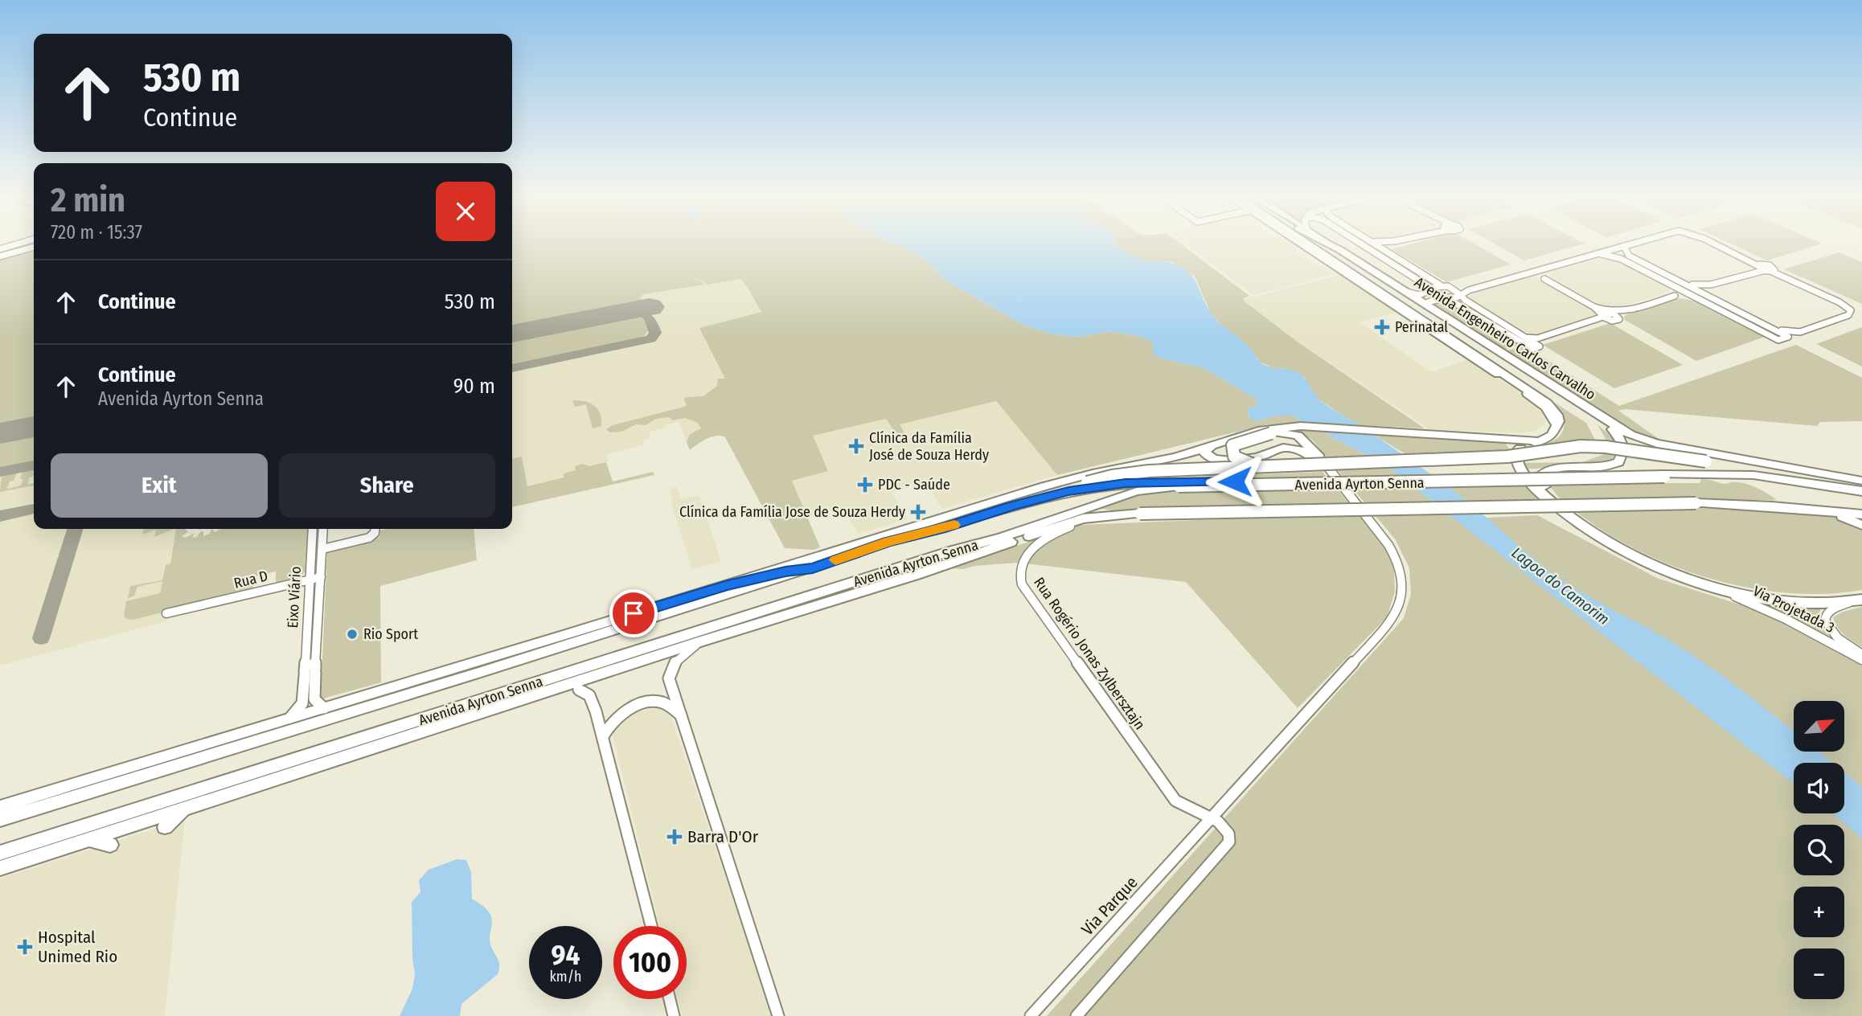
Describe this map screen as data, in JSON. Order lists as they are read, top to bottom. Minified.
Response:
{"streets":{"highway":["Avenida Engenheiro Carlos Carvalho","Avenida Ayrton Senna"],"street":["Rua D","Eixo Viário","Via Projetada 3","Rua Rogério Jonas Zylbersztajn","Via Parque"]},"crossings":[["Avenida Ayrton Senna","Rua Rogério Jonas Zylbersztajn"],["Rua D","Eixo Viário"],["Rua Rogério Jonas Zylbersztajn","Via Parque"]],"water":["Lagoa do Camorim"],"places":{"health":["Perinatal","Clínica da Família José de Souza Herdy","PDC - Saúde","Clínica da Família Jose de Souza Herdy","Barra D'Or","Hospital Unimed Rio"],"other":["Rio Sport"]},"north":"top right","page":{"turn":["530 m","Continue"],"heading":["2 min","720 m · 15:37"],"list":[{"name":"Continue","value":"530 m"},{"name":"Continue","note":"Avenida Ayrton Senna","value":"90 m"}],"buttons":["Exit","Share"],"map_buttons":["+","−"],"speed":"94 km/h","limit":"100"}}
